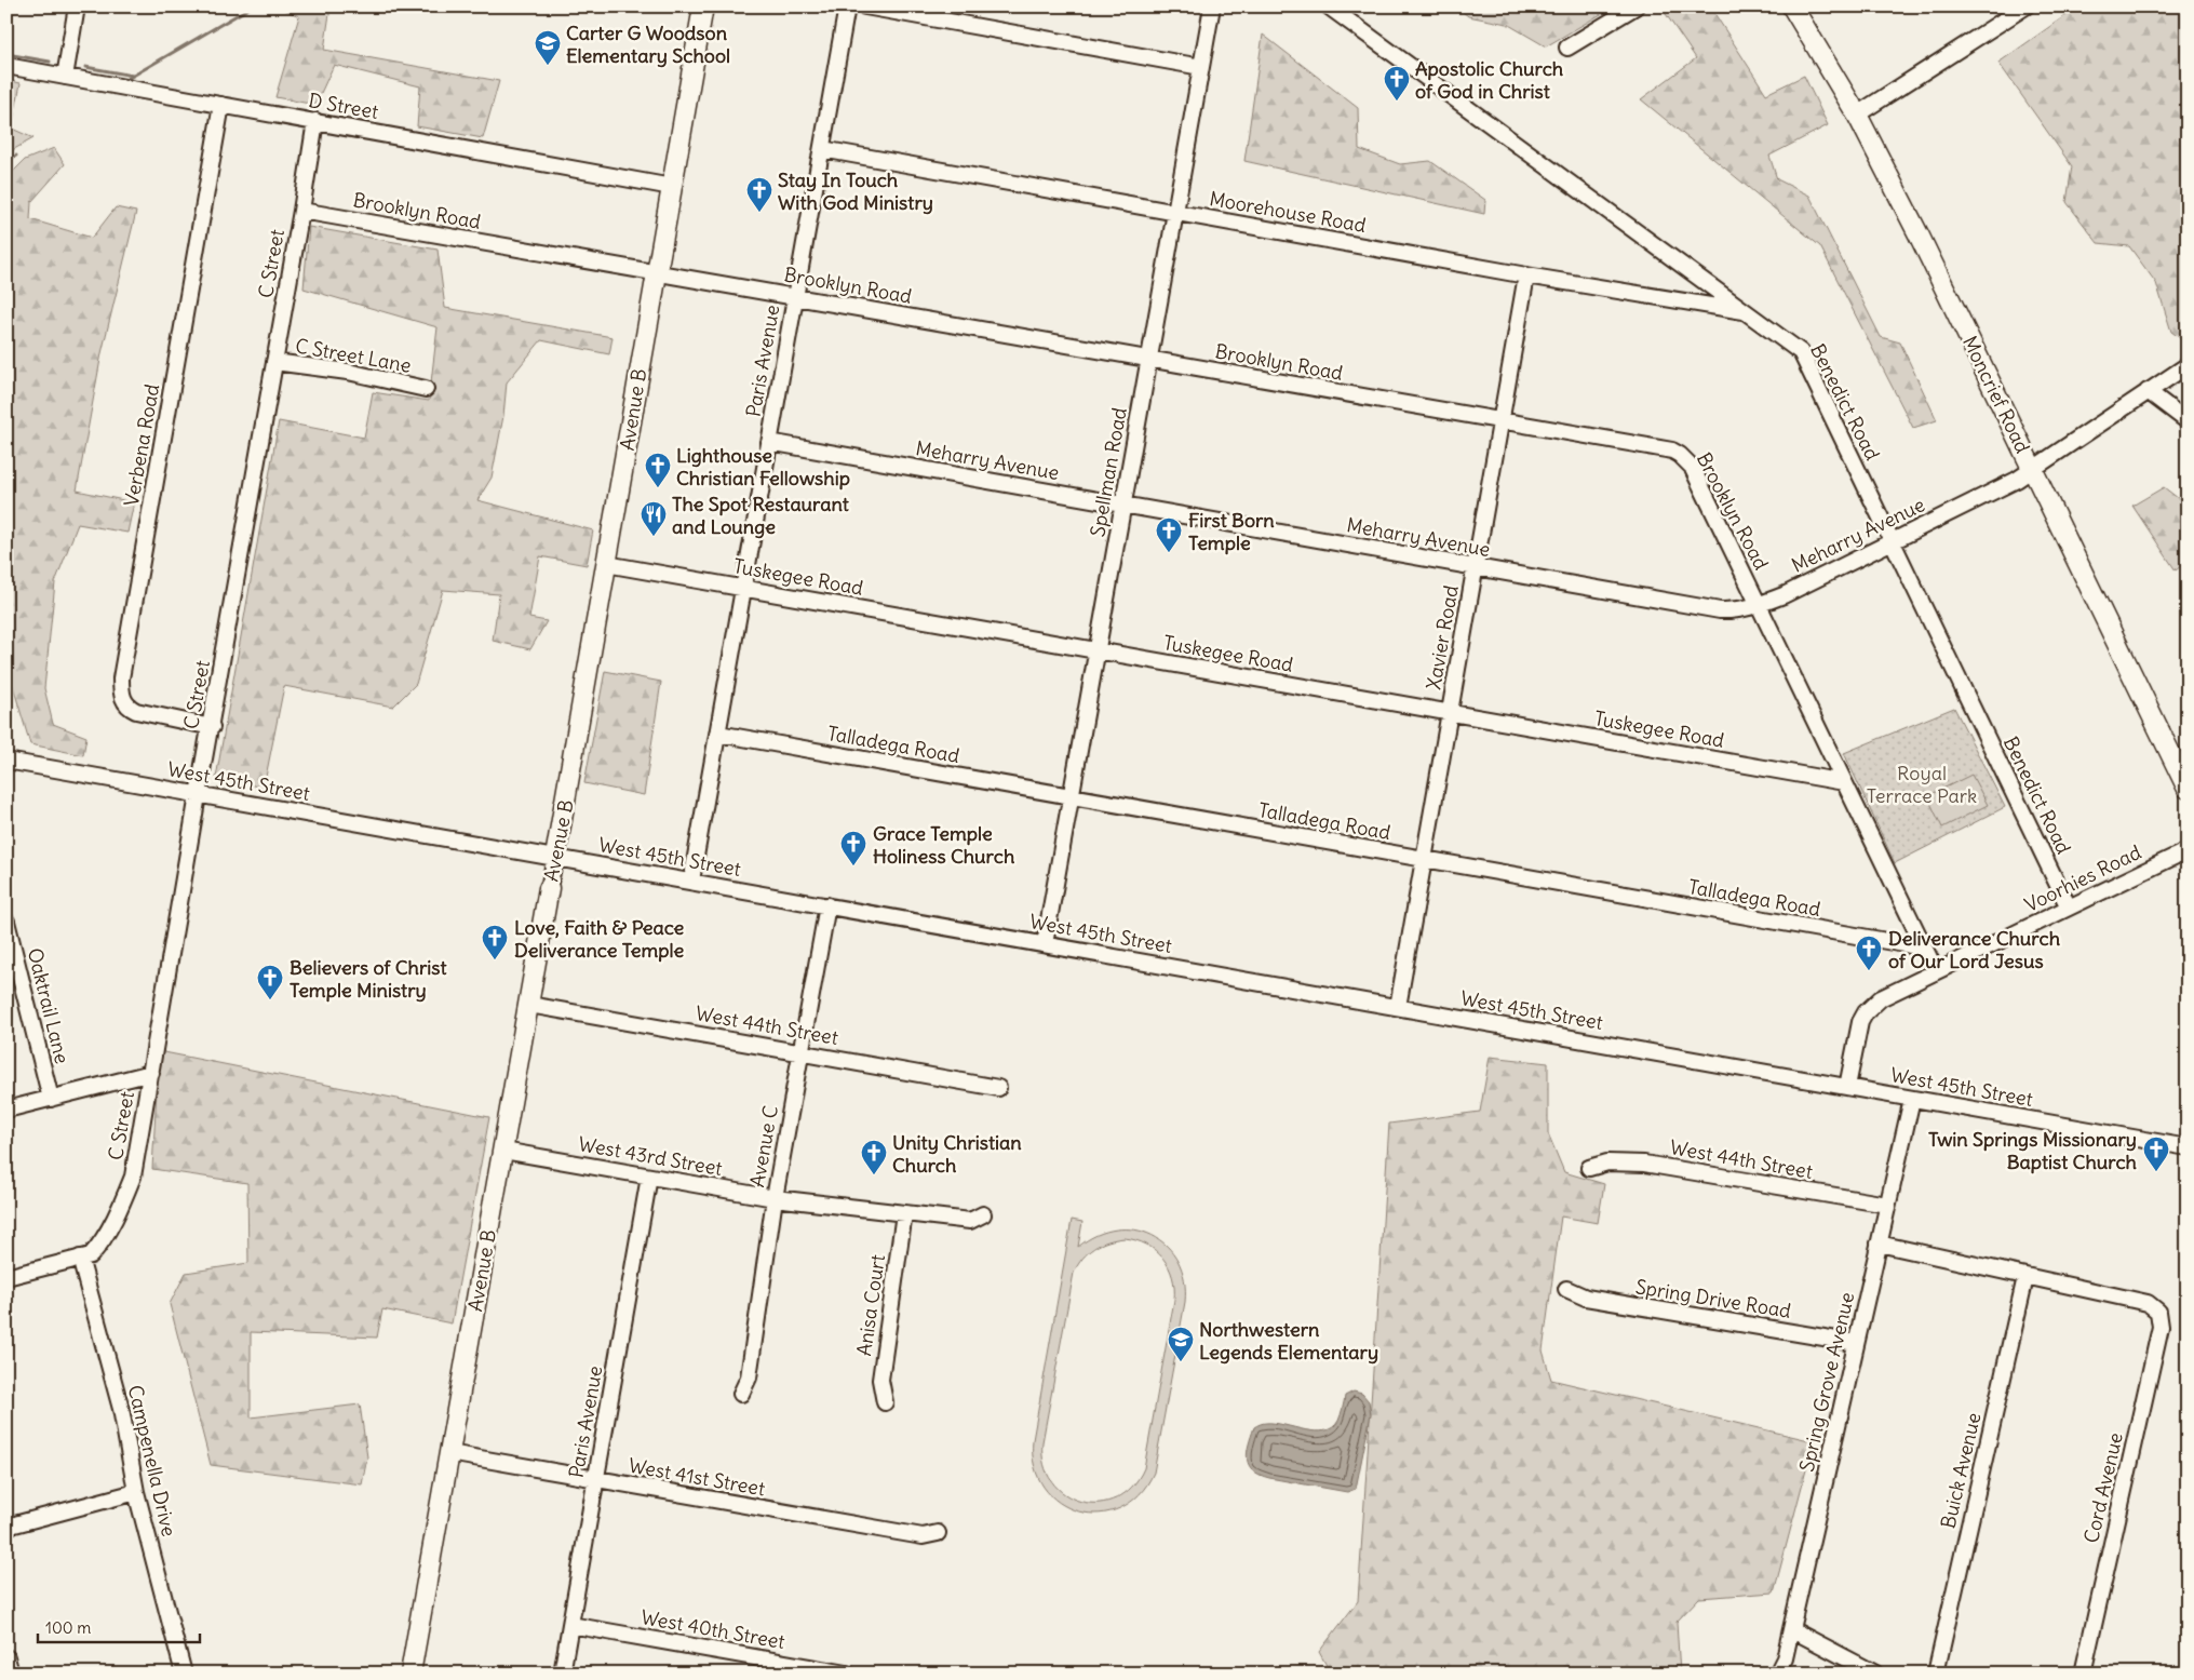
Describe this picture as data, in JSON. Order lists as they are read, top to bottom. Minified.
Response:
{"streets":{"main road":["Moncrief Road","Avenue B"],"street":["D Street","Brooklyn Road","Moorehouse Road","C Street","C Street Lane","Paris Avenue","Benedict Road","Verbena Road","Meharry Avenue","Spellman Road","Tuskegee Road","Xavier Road","Talladega Road","West 45th Street","Voorhies Road","Oaktrail Lane","West 44th Street","Avenue C","West 43rd Street","Spring Drive Road","Anisa Court","Spring Grove Avenue","Campenella Drive","Buick Avenue","West 41st Street","Cord Avenue","West 40th Street"]},"crossings":[["D Street","C Street"],["D Street","Avenue B"],["D Street","Verbena Road"],["Brooklyn Road","C Street"],["Brooklyn Road","Paris Avenue"],["Brooklyn Road","Avenue B"],["Brooklyn Road","Meharry Avenue"],["Brooklyn Road","Spellman Road"],["Brooklyn Road","Tuskegee Road"],["Brooklyn Road","Xavier Road"],["Brooklyn Road","Talladega Road"],["Brooklyn Road","Voorhies Road"],["Moorehouse Road","Paris Avenue"],["Moorehouse Road","Benedict Road"],["Moorehouse Road","Spellman Road"],["Moorehouse Road","Xavier Road"],["C Street","C Street Lane"],["C Street","Verbena Road"],["C Street","West 45th Street"],["C Street","Campenella Drive"],["Paris Avenue","Meharry Avenue"],["Paris Avenue","Tuskegee Road"],["Paris Avenue","Talladega Road"],["Paris Avenue","West 45th Street"],["Paris Avenue","West 43rd Street"],["Paris Avenue","West 41st Street"],["Paris Avenue","West 40th Street"],["Moncrief Road","Meharry Avenue"],["Benedict Road","Meharry Avenue"],["Benedict Road","Voorhies Road"],["Avenue B","Tuskegee Road"],["Avenue B","West 45th Street"],["Avenue B","West 44th Street"],["Avenue B","West 43rd Street"],["Avenue B","West 41st Street"],["Meharry Avenue","Spellman Road"],["Meharry Avenue","Xavier Road"],["Spellman Road","Tuskegee Road"],["Spellman Road","Talladega Road"],["Spellman Road","West 45th Street"],["Tuskegee Road","Xavier Road"],["Xavier Road","Talladega Road"],["Xavier Road","West 45th Street"],["West 45th Street","Voorhies Road"],["West 45th Street","Avenue C"],["West 45th Street","Spring Grove Avenue"],["West 44th Street","Avenue C"],["West 44th Street","Spring Grove Avenue"],["Avenue C","West 43rd Street"],["West 43rd Street","Anisa Court"],["Spring Drive Road","Spring Grove Avenue"],["Buick Avenue","Cord Avenue"]],"parks":["Royal Terrace Park"],"places":{"school or university":["Carter G Woodson Elementary School","Northwestern Legends Elementary"],"church":["Apostolic Church of God in Christ","Stay In Touch With God Ministry","Lighthouse Christian Fellowship","First Born Temple","Grace Temple Holiness Church","Love, Faith & Peace Deliverance Temple","Deliverance Church of Our Lord Jesus","Believers of Christ Temple Ministry","Twin Springs Missionary Baptist Church","Unity Christian Church"],"restaurant":["The Spot Restaurant and Lounge"]},"scale_bar":"100 m"}
